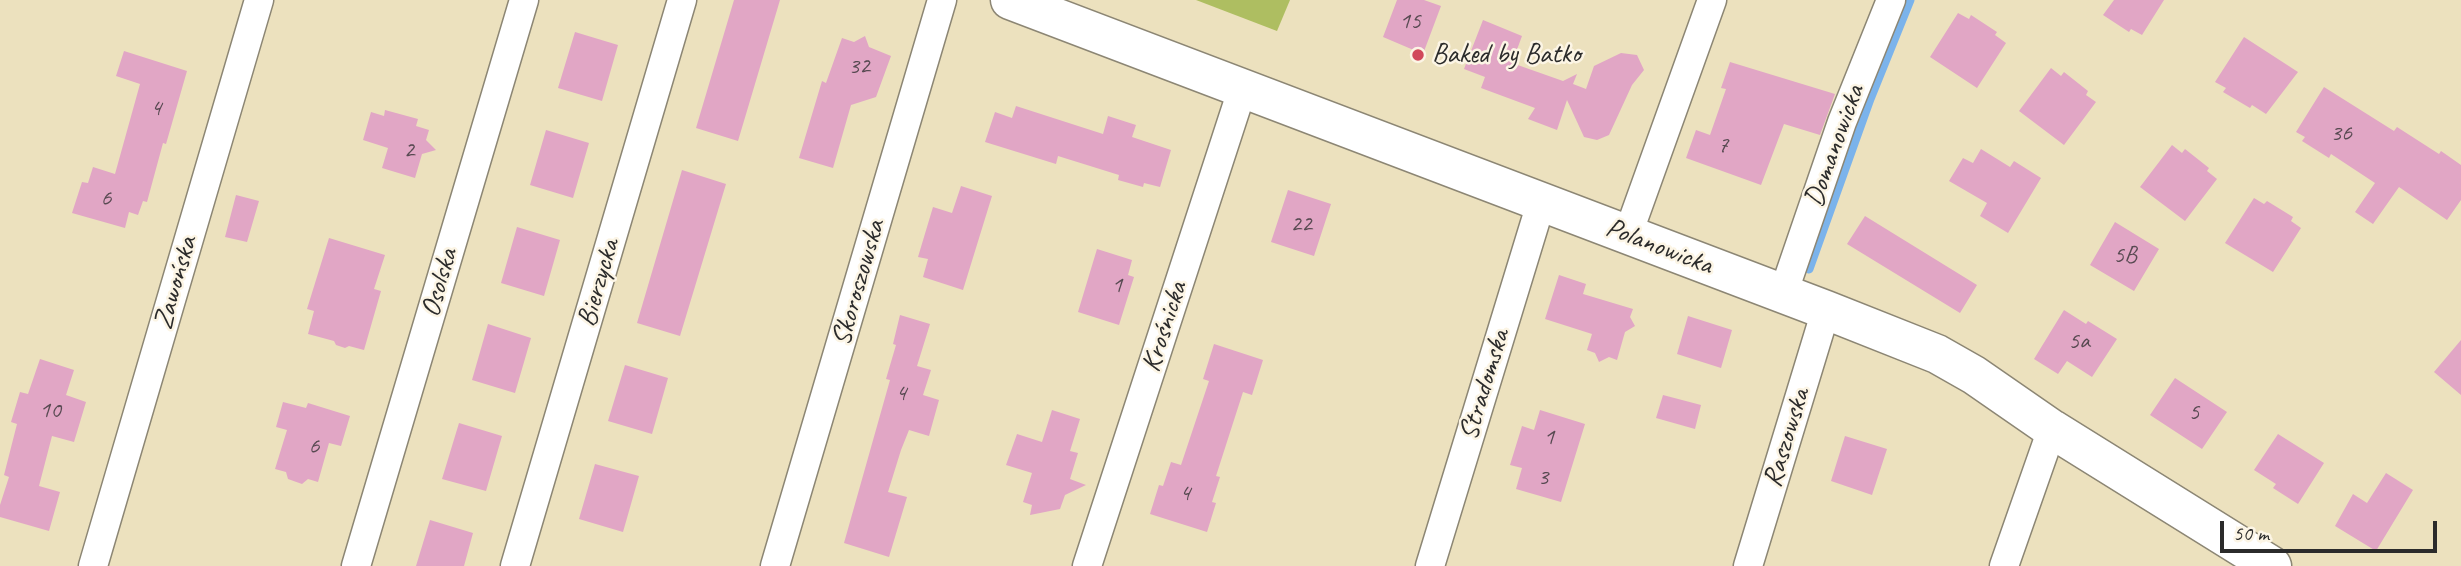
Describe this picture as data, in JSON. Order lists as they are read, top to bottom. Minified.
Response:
{"streets":{"street":["Domanowicka","Polanowicka","Zawońska","Osolska","Bierzycka","Skoroszowska","Krośnicka","Stradomska","Raszowska"]},"crossings":[["Domanowicka","Polanowicka"],["Polanowicka","Krośnicka"],["Polanowicka","Stradomska"],["Polanowicka","Raszowska"]],"places":["Baked by Batko"],"house_numbers":["15","32","4","36","7","2","6","22","5B","1","5a","4","10","5","1","6","3","4"],"scale_bar":"50 m"}
